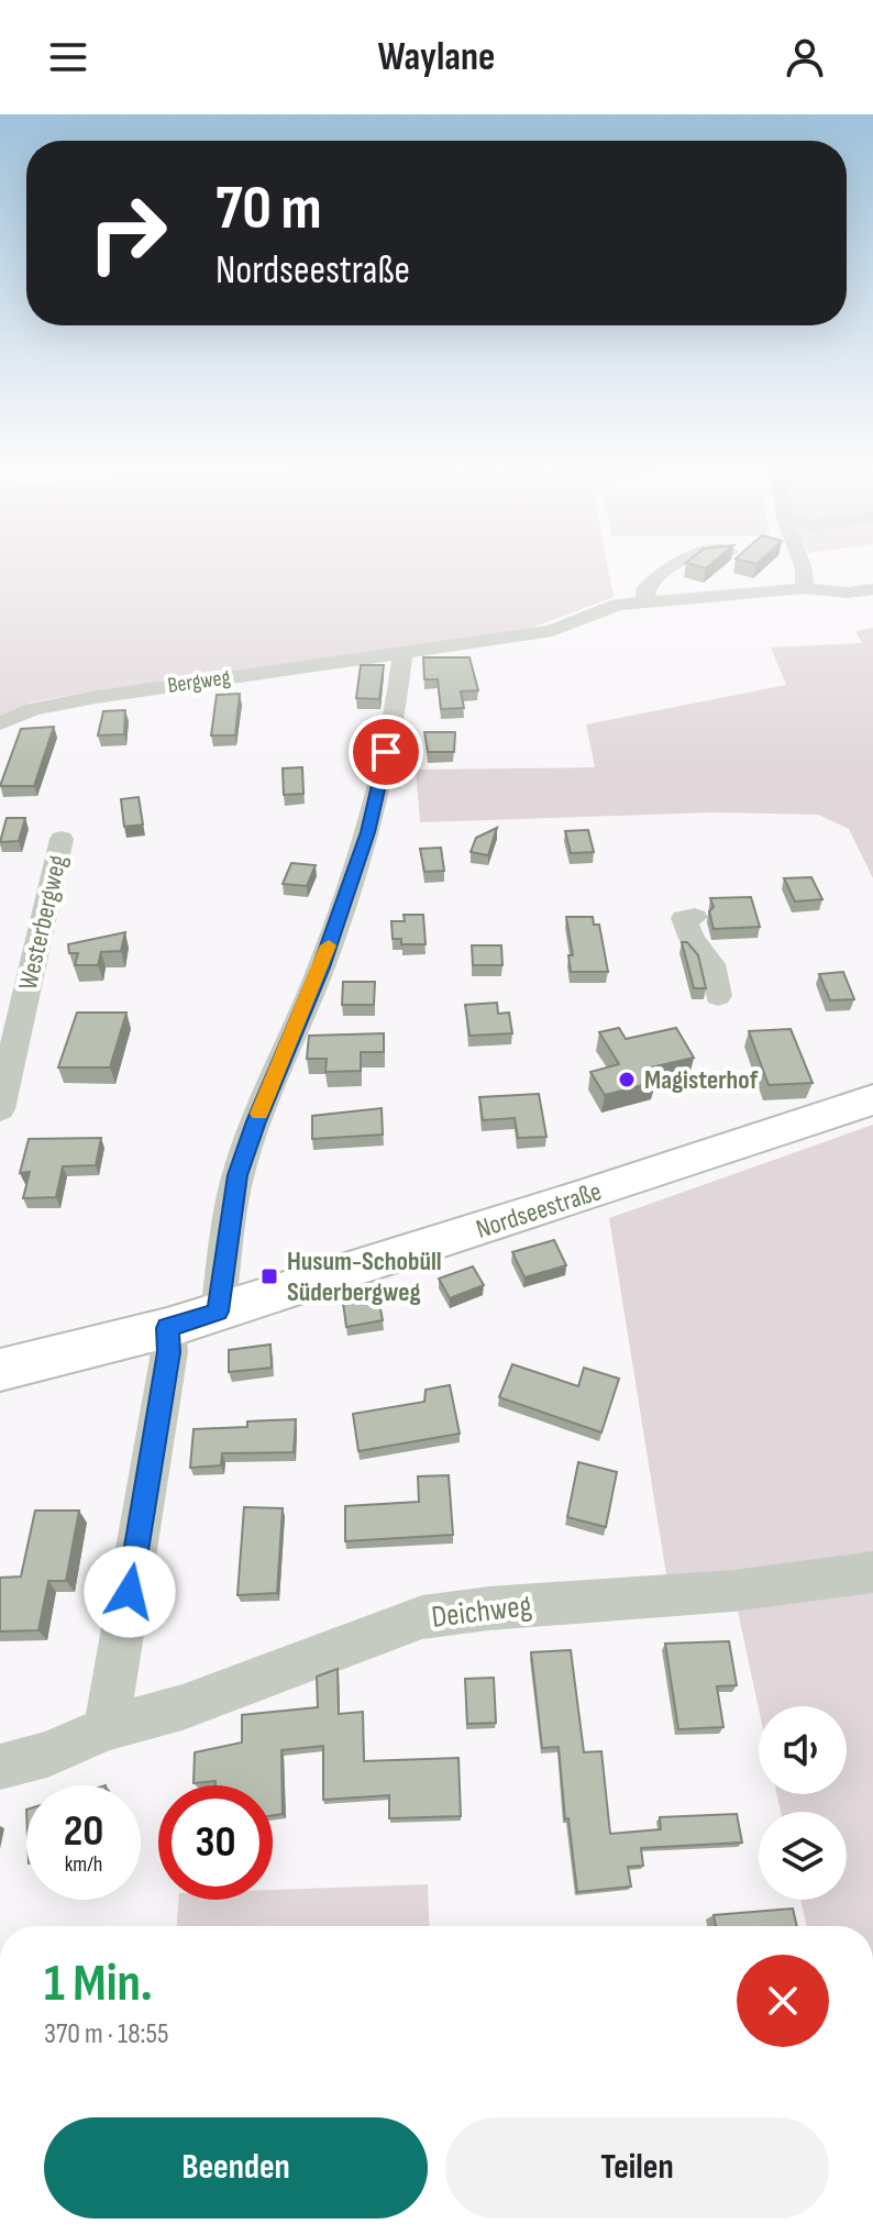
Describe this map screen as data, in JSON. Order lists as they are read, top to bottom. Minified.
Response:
{"streets":{"main road":["Nordseestraße"],"street":["Bergweg","Westerbergweg","Deichweg"]},"places":{"other":["Magisterhof"],"transit":["Husum-Schobüll Süderbergweg"]},"page":{"header":"Waylane","turn":["70 m","Nordseestraße"],"speed":"20 km/h","limit":"30","heading":["1 Min.","370 m · 18:55"],"buttons":["Beenden","Teilen"]}}
